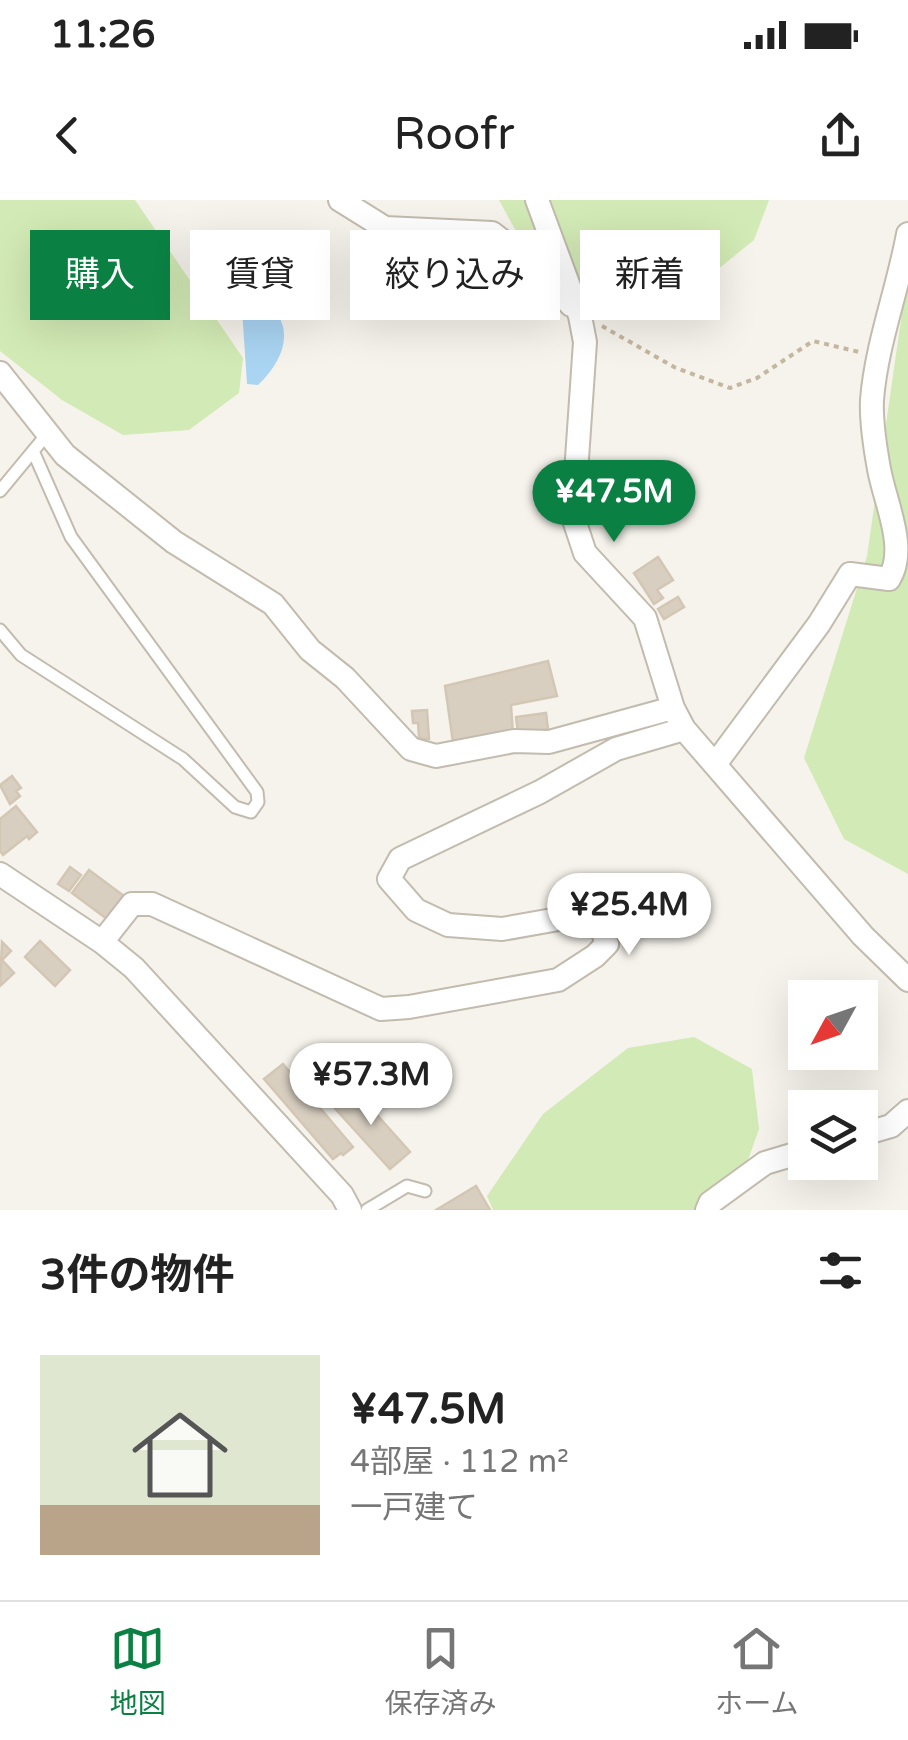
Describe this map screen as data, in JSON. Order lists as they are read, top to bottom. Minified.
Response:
{"north":"bottom left","page":{"status":"11:26","header":"Roofr","chip":["購入","賃貸","絞り込み","新着"],"price":["¥47.5M","¥25.4M","¥57.3M"],"heading":"3件の物件","list":[{"name":"¥47.5M","note":"4部屋 · 112 m² · 一戸建て"}],"tabs":["地図","保存済み","ホーム"]}}
